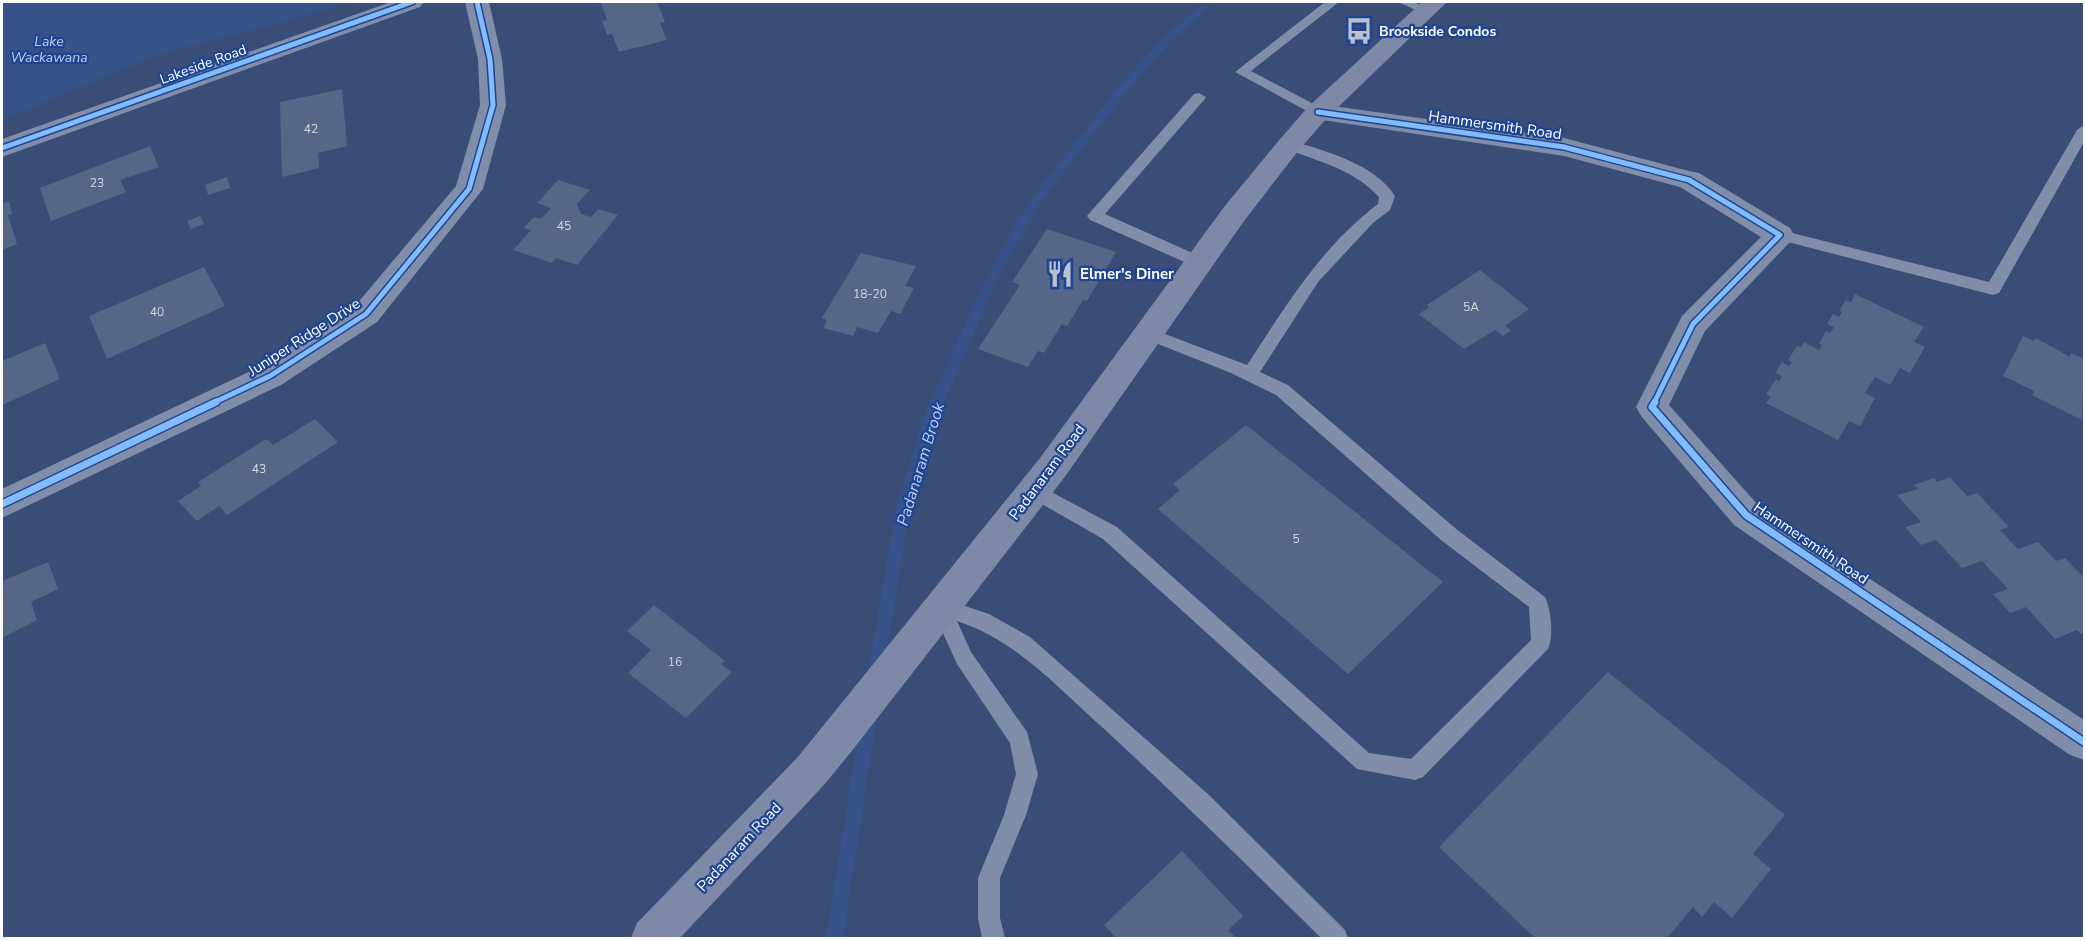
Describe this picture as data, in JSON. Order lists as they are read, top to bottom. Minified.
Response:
{"streets":{"main road":["Padanaram Road"],"street":["Lakeside Road","Hammersmith Road","Juniper Ridge Drive"]},"crossings":[["Hammersmith Road","Padanaram Road"]],"water":["Lake Wackawana","Padanaram Brook"],"places":{"bus stop":["Brookside Condos"],"restaurant":["Elmer's Diner"]},"house_numbers":["42","23","45","18-20","5A","40","43","5","16"]}
